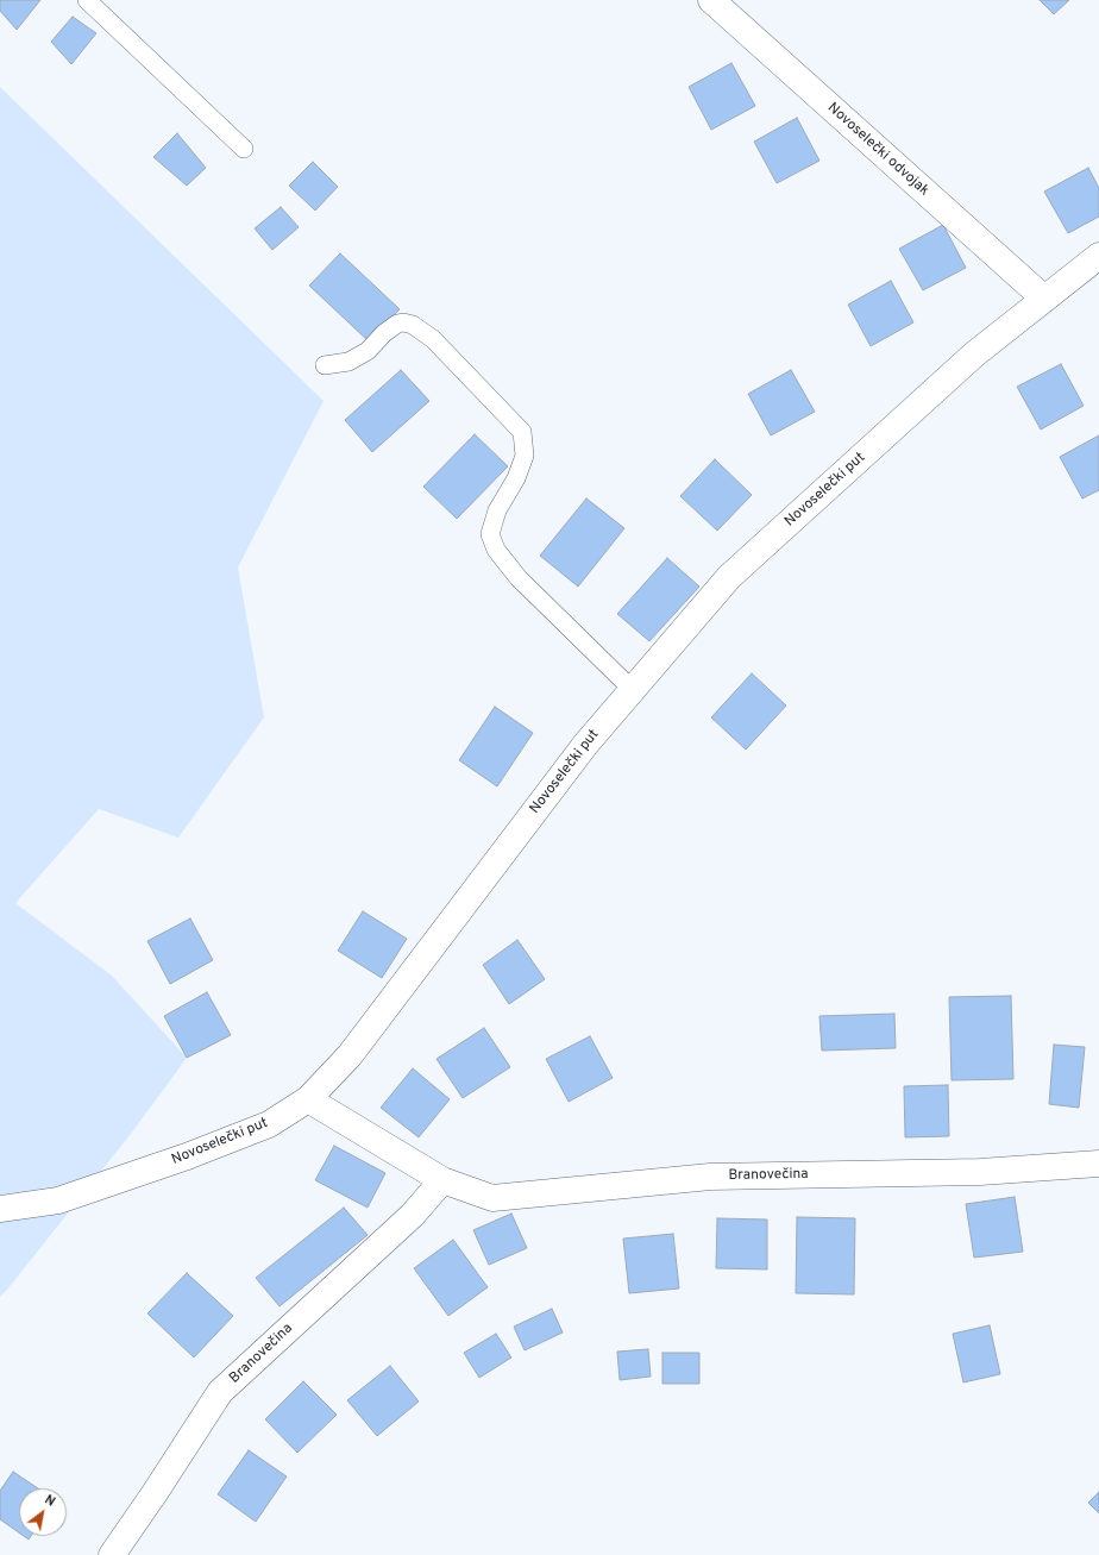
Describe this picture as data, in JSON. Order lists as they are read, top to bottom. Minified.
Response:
{"streets":{"street":["Novoselečki odvojak","Novoselečki put","Branovečina"]},"crossings":[["Novoselečki odvojak","Novoselečki put"],["Novoselečki put","Branovečina"]],"north":"top right"}
